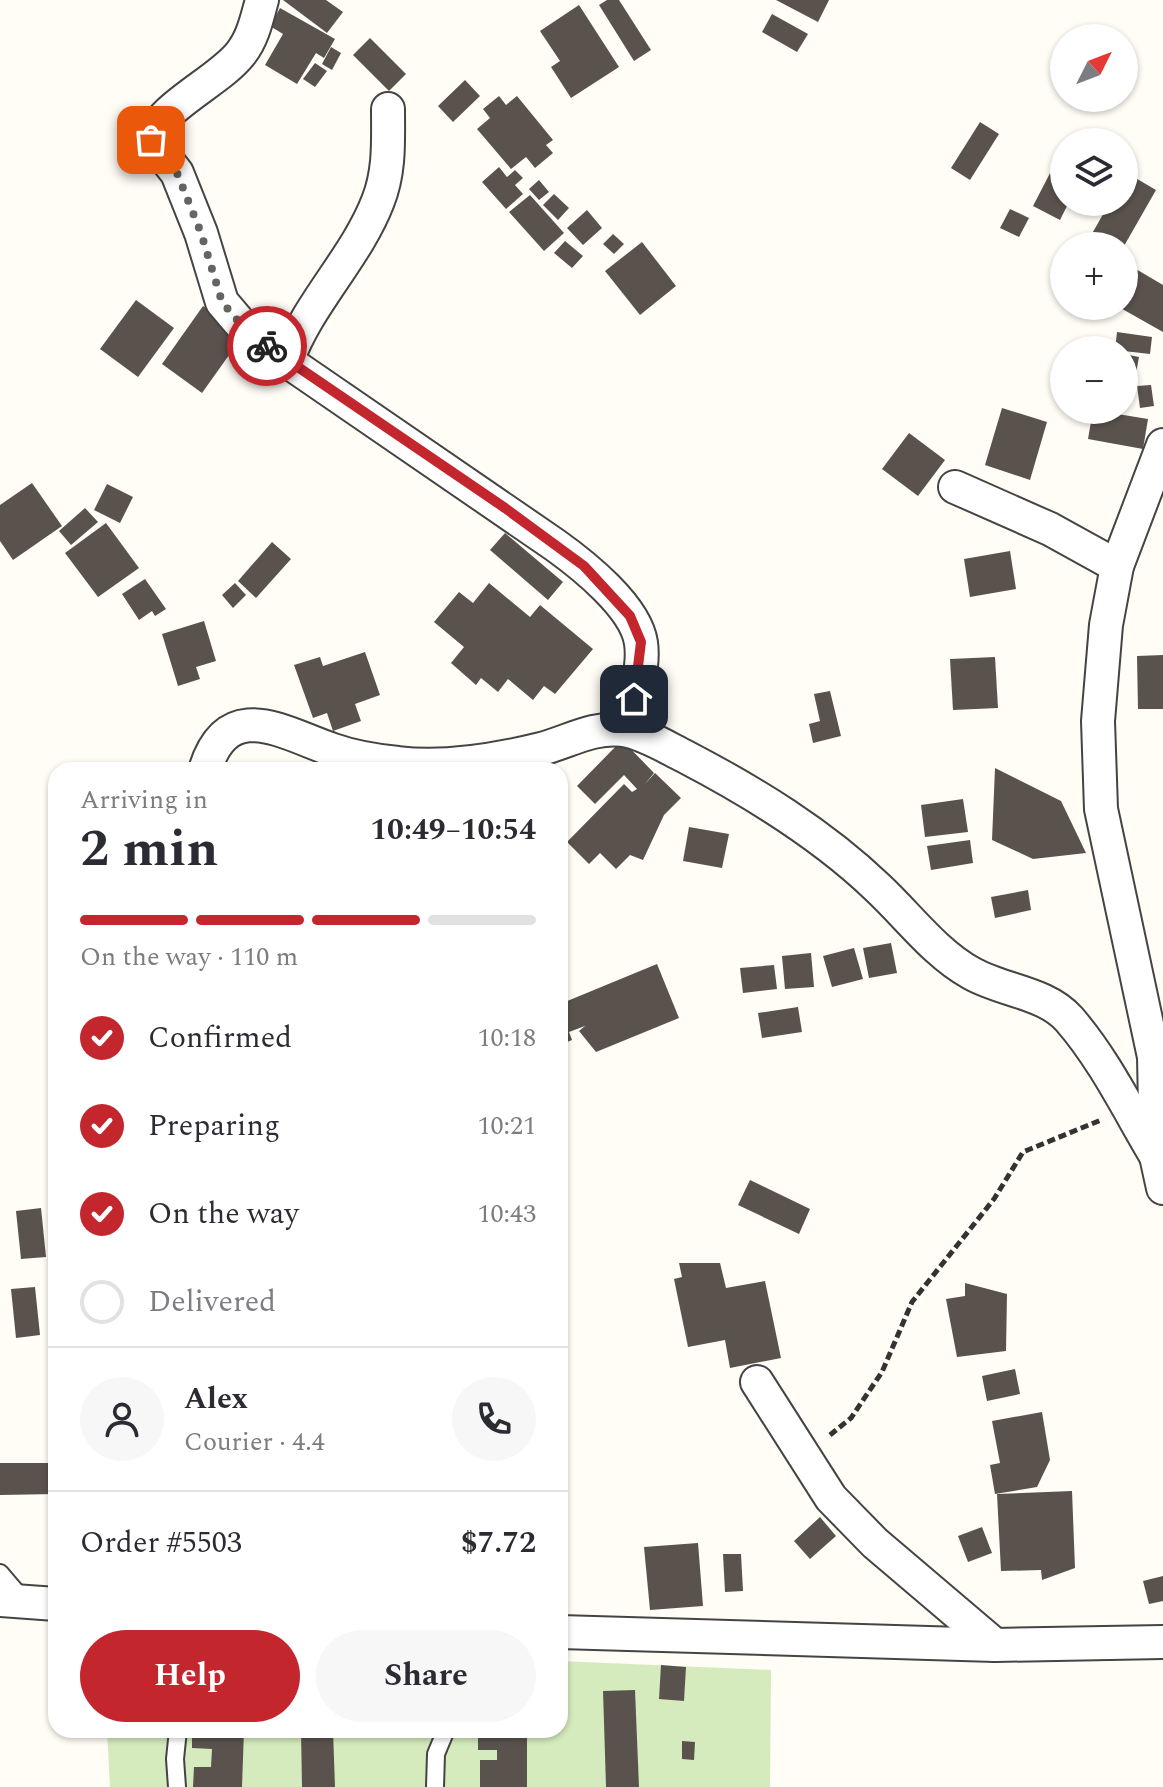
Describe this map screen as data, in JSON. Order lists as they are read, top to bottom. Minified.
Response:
{"north":"top right","page":{"map_buttons":["+","−"],"heading":["2 min","Arriving in","10:49–10:54"],"panel":["Alex","Courier · 4.4","Order #5503","$7.72"],"bar":"On the way · 110 m","list":[["Confirmed","10:18"],["Preparing","10:21"],["On the way","10:43"],"Delivered"],"buttons":["Help","Share"]}}
